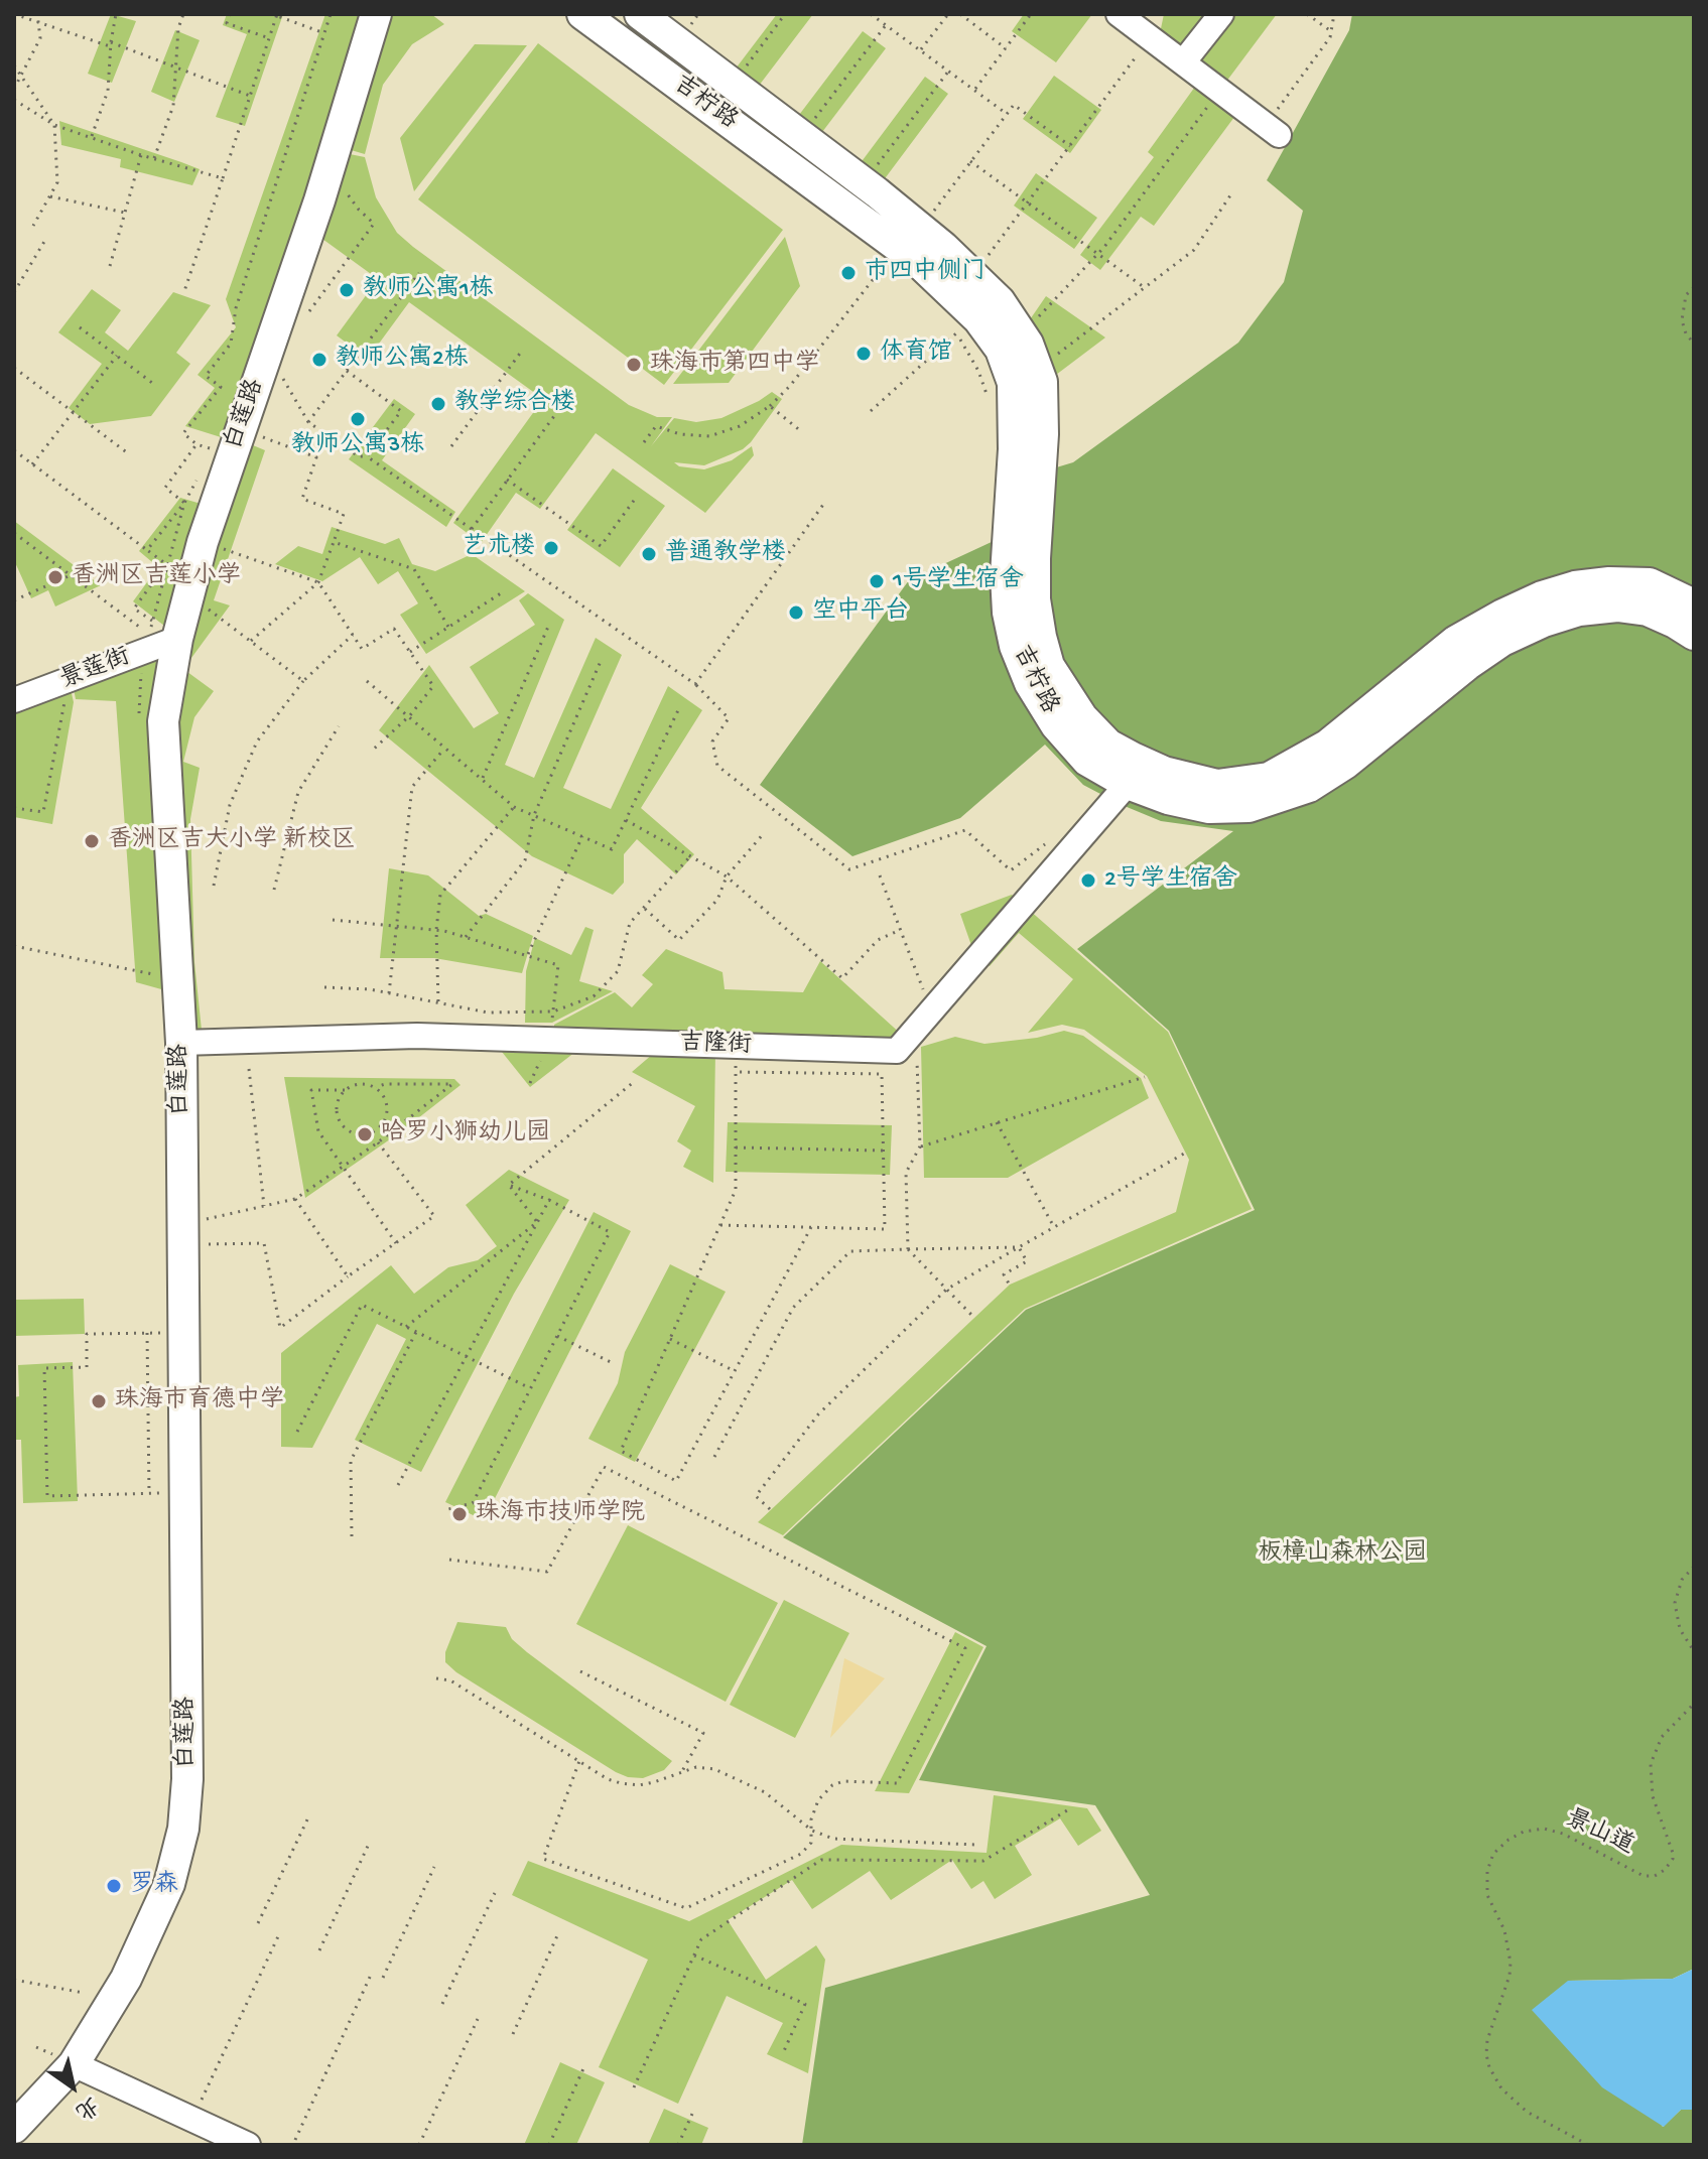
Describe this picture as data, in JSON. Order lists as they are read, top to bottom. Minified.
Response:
{"streets":{"main road":["吉柠路","白莲路"],"street":["景莲街","吉隆街"],"path":["景山道"]},"crossings":[["吉柠路","吉隆街"],["白莲路","景莲街"],["白莲路","吉隆街"]],"parks":["板樟山森林公园"],"places":["市四中侧门","教师公寓1栋","体育馆","教师公寓2栋","珠海市第四中学","教学综合楼","教师公寓3栋","艺术楼","普通教学楼","香洲区吉莲小学","1号学生宿舍","空中平台","香洲区吉大小学 新校区","2号学生宿舍","哈罗小狮幼儿园","珠海市育德中学","珠海市技师学院","罗森"],"north":"bottom right"}
